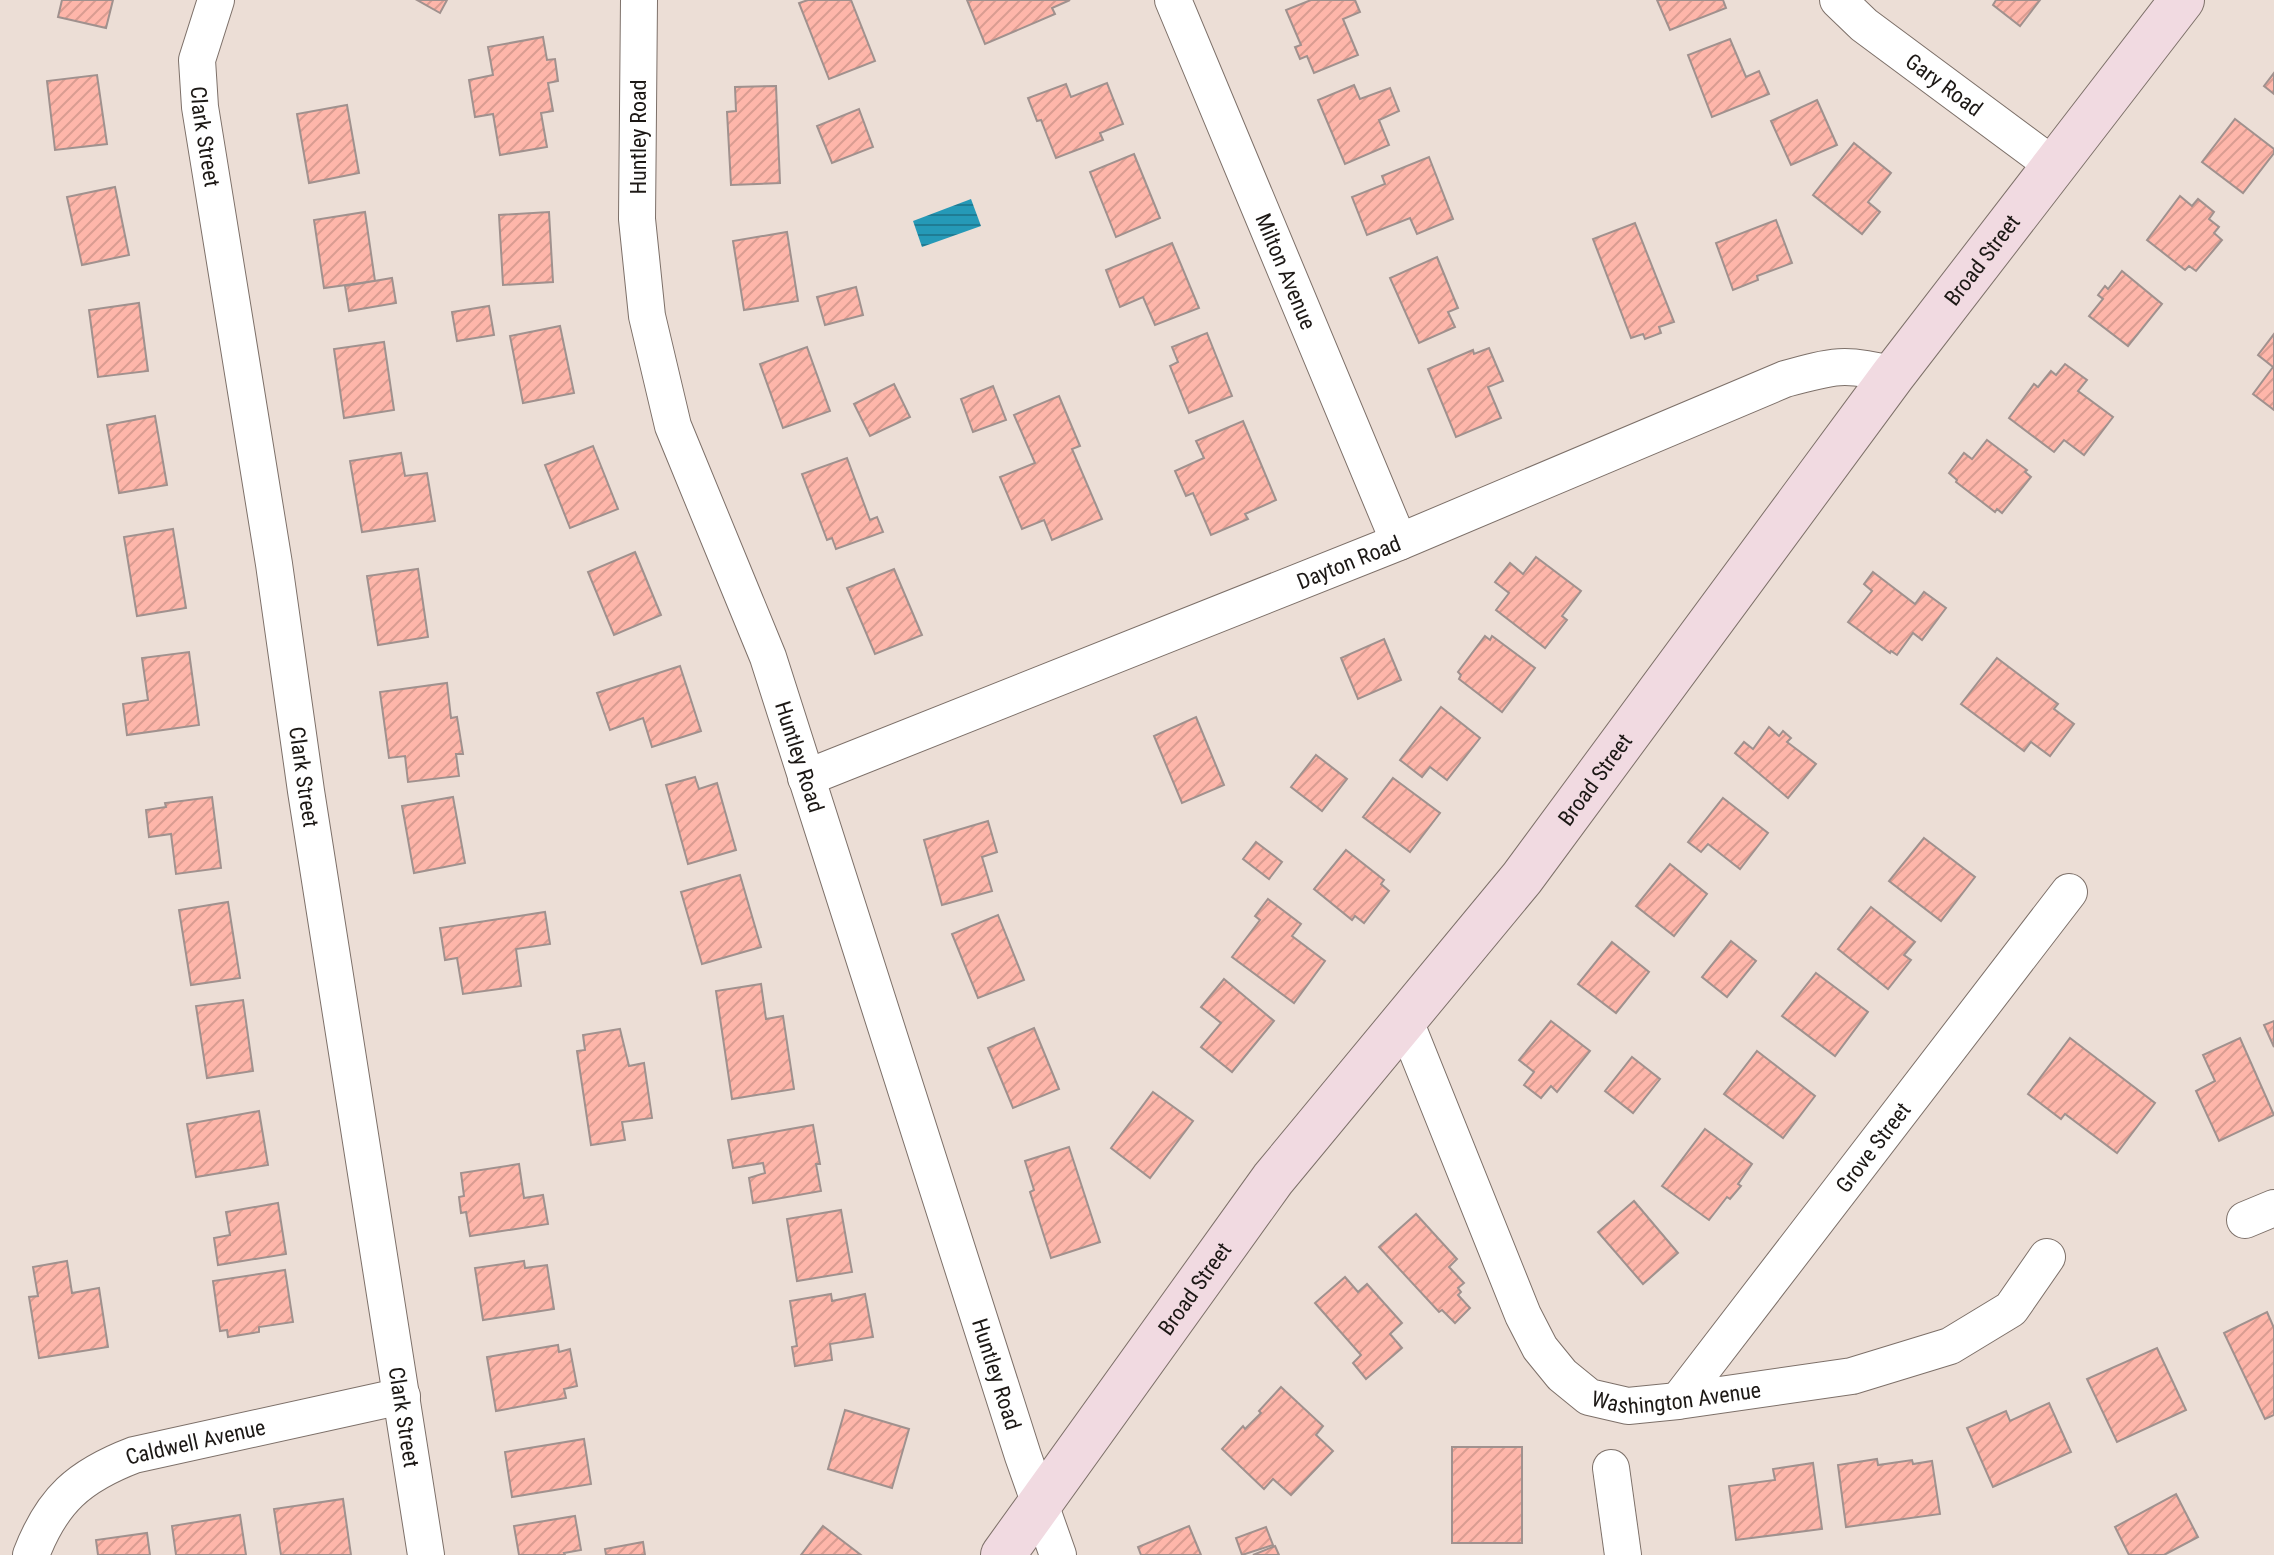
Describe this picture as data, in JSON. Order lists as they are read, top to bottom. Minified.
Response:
{"streets":{"main road":["Broad Street"],"street":["Gary Road","Clark Street","Huntley Road","Milton Avenue","Dayton Road","Grove Street","Washington Avenue","Caldwell Avenue"]},"crossings":[["Gary Road","Broad Street"],["Clark Street","Caldwell Avenue"],["Huntley Road","Broad Street"],["Huntley Road","Dayton Road"],["Broad Street","Dayton Road"],["Broad Street","Washington Avenue"],["Milton Avenue","Dayton Road"],["Grove Street","Washington Avenue"]]}
